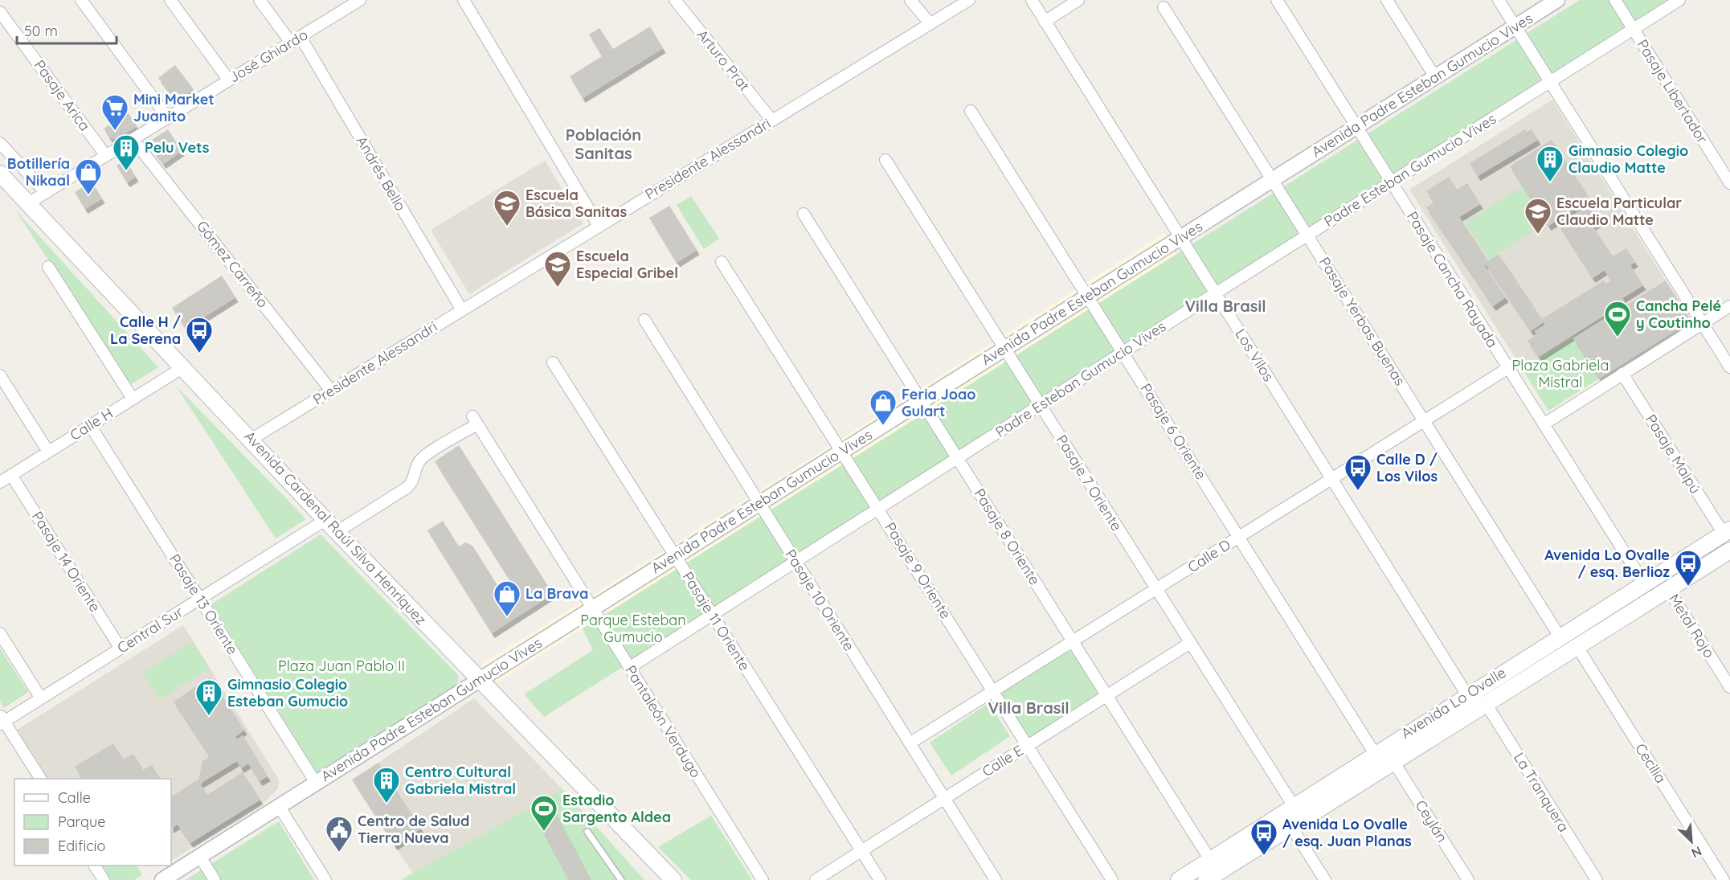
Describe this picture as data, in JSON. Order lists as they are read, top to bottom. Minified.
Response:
{"streets":{"main road":["Avenida Cardenal Raúl Silva Henríquez","Avenida Lo Ovalle"],"street":["José Ghiardo","Arturo Prat","Avenida Padre Esteban Gumucio Vives","Pasaje Libertador","Pasaje Arica","Presidente Alessandri","Padre Esteban Gumucio Vives","Andrés Bello","Gómez Carreño","Pasaje Cancha Rayada","Pasaje Yerbas Buenas","Los Vilos","Calle H","Pasaje 6 Oriente","Pasaje Maipú","Pasaje 7 Oriente","Pasaje 8 Oriente","Calle D","Pasaje 14 Oriente","Pasaje 9 Oriente","Pasaje 10 Oriente","Pasaje 13 Oriente","Pasaje 11 Oriente","Metal Rojo","Central Sur","Pantaleón Verdugo","Calle E","Cecilia","La Tranquera","Ceylán"]},"crossings":[["José Ghiardo","Pasaje Arica"],["José Ghiardo","Andrés Bello"],["José Ghiardo","Gómez Carreño"],["José Ghiardo","Avenida Cardenal Raúl Silva Henríquez"],["Arturo Prat","Presidente Alessandri"],["Avenida Padre Esteban Gumucio Vives","Pasaje Cancha Rayada"],["Avenida Padre Esteban Gumucio Vives","Pasaje Yerbas Buenas"],["Avenida Padre Esteban Gumucio Vives","Los Vilos"],["Avenida Padre Esteban Gumucio Vives","Pasaje 6 Oriente"],["Avenida Padre Esteban Gumucio Vives","Pasaje 7 Oriente"],["Avenida Padre Esteban Gumucio Vives","Avenida Cardenal Raúl Silva Henríquez"],["Avenida Padre Esteban Gumucio Vives","Pasaje 8 Oriente"],["Avenida Padre Esteban Gumucio Vives","Pasaje 9 Oriente"],["Avenida Padre Esteban Gumucio Vives","Pasaje 10 Oriente"],["Avenida Padre Esteban Gumucio Vives","Pasaje 13 Oriente"],["Avenida Padre Esteban Gumucio Vives","Pasaje 11 Oriente"],["Avenida Padre Esteban Gumucio Vives","Pantaleón Verdugo"],["Pasaje Libertador","Padre Esteban Gumucio Vives"],["Presidente Alessandri","Andrés Bello"],["Presidente Alessandri","Gómez Carreño"],["Presidente Alessandri","Avenida Cardenal Raúl Silva Henríquez"],["Padre Esteban Gumucio Vives","Pasaje Cancha Rayada"],["Padre Esteban Gumucio Vives","Pasaje Yerbas Buenas"],["Padre Esteban Gumucio Vives","Los Vilos"],["Padre Esteban Gumucio Vives","Pasaje 6 Oriente"],["Padre Esteban Gumucio Vives","Pasaje 7 Oriente"],["Padre Esteban Gumucio Vives","Pasaje 8 Oriente"],["Padre Esteban Gumucio Vives","Pasaje 9 Oriente"],["Padre Esteban Gumucio Vives","Pasaje 10 Oriente"],["Padre Esteban Gumucio Vives","Pasaje 11 Oriente"],["Padre Esteban Gumucio Vives","Pantaleón Verdugo"],["Pasaje Cancha Rayada","Calle D"],["Pasaje Cancha Rayada","Avenida Lo Ovalle"],["Pasaje Yerbas Buenas","Calle D"],["Pasaje Yerbas Buenas","Avenida Lo Ovalle"],["Los Vilos","Calle D"],["Los Vilos","Avenida Lo Ovalle"],["Los Vilos","La Tranquera"],["Calle H","Avenida Cardenal Raúl Silva Henríquez"],["Calle H","Pasaje 14 Oriente"],["Calle H","Pasaje 13 Oriente"],["Pasaje 6 Oriente","Calle D"],["Pasaje 6 Oriente","Avenida Lo Ovalle"],["Pasaje Maipú","Avenida Lo Ovalle"],["Pasaje 7 Oriente","Calle D"],["Pasaje 7 Oriente","Avenida Lo Ovalle"],["Pasaje 7 Oriente","Calle E"],["Avenida Cardenal Raúl Silva Henríquez","Central Sur"],["Avenida Cardenal Raúl Silva Henríquez","Pantaleón Verdugo"],["Pasaje 8 Oriente","Calle D"],["Pasaje 8 Oriente","Avenida Lo Ovalle"],["Pasaje 8 Oriente","Calle E"],["Calle D","Pasaje 9 Oriente"],["Calle D","Pasaje 10 Oriente"],["Pasaje 14 Oriente","Central Sur"],["Pasaje 9 Oriente","Calle E"],["Pasaje 10 Oriente","Calle E"],["Pasaje 13 Oriente","Central Sur"],["Pasaje 11 Oriente","Calle E"],["Metal Rojo","Avenida Lo Ovalle"],["Avenida Lo Ovalle","Cecilia"],["Avenida Lo Ovalle","La Tranquera"],["Avenida Lo Ovalle","Ceylán"]],"districts":["Población Sanitas","Villa Brasil","Villa Brasil"],"parks":["Plaza Gabriela Mistral","Parque Esteban Gumucio","Plaza Juan Pablo II"],"places":{"supermarket":["Mini Market Juanito"],"building":["Pelu Vets","Gimnasio Colegio Claudio Matte","Gimnasio Colegio Esteban Gumucio","Centro Cultural Gabriela Mistral"],"shop":["Botillería Nikaal","Feria Joao Gulart","La Brava"],"school or university":["Escuela Básica Sanitas","Escuela Particular Claudio Matte","Escuela Especial Gribel"],"sports":["Cancha Pelé y Coutinho","Estadio Sargento Aldea"],"bus stop":["Calle H / La Serena","Calle D / Los Vilos","Avenida Lo Ovalle / esq. Berlioz","Avenida Lo Ovalle / esq. Juan Planas"],"public building":["Centro de Salud Tierra Nueva"]},"legend":["Calle","Parque","Edificio"],"scale_bar":"50 m","north":"bottom right"}
